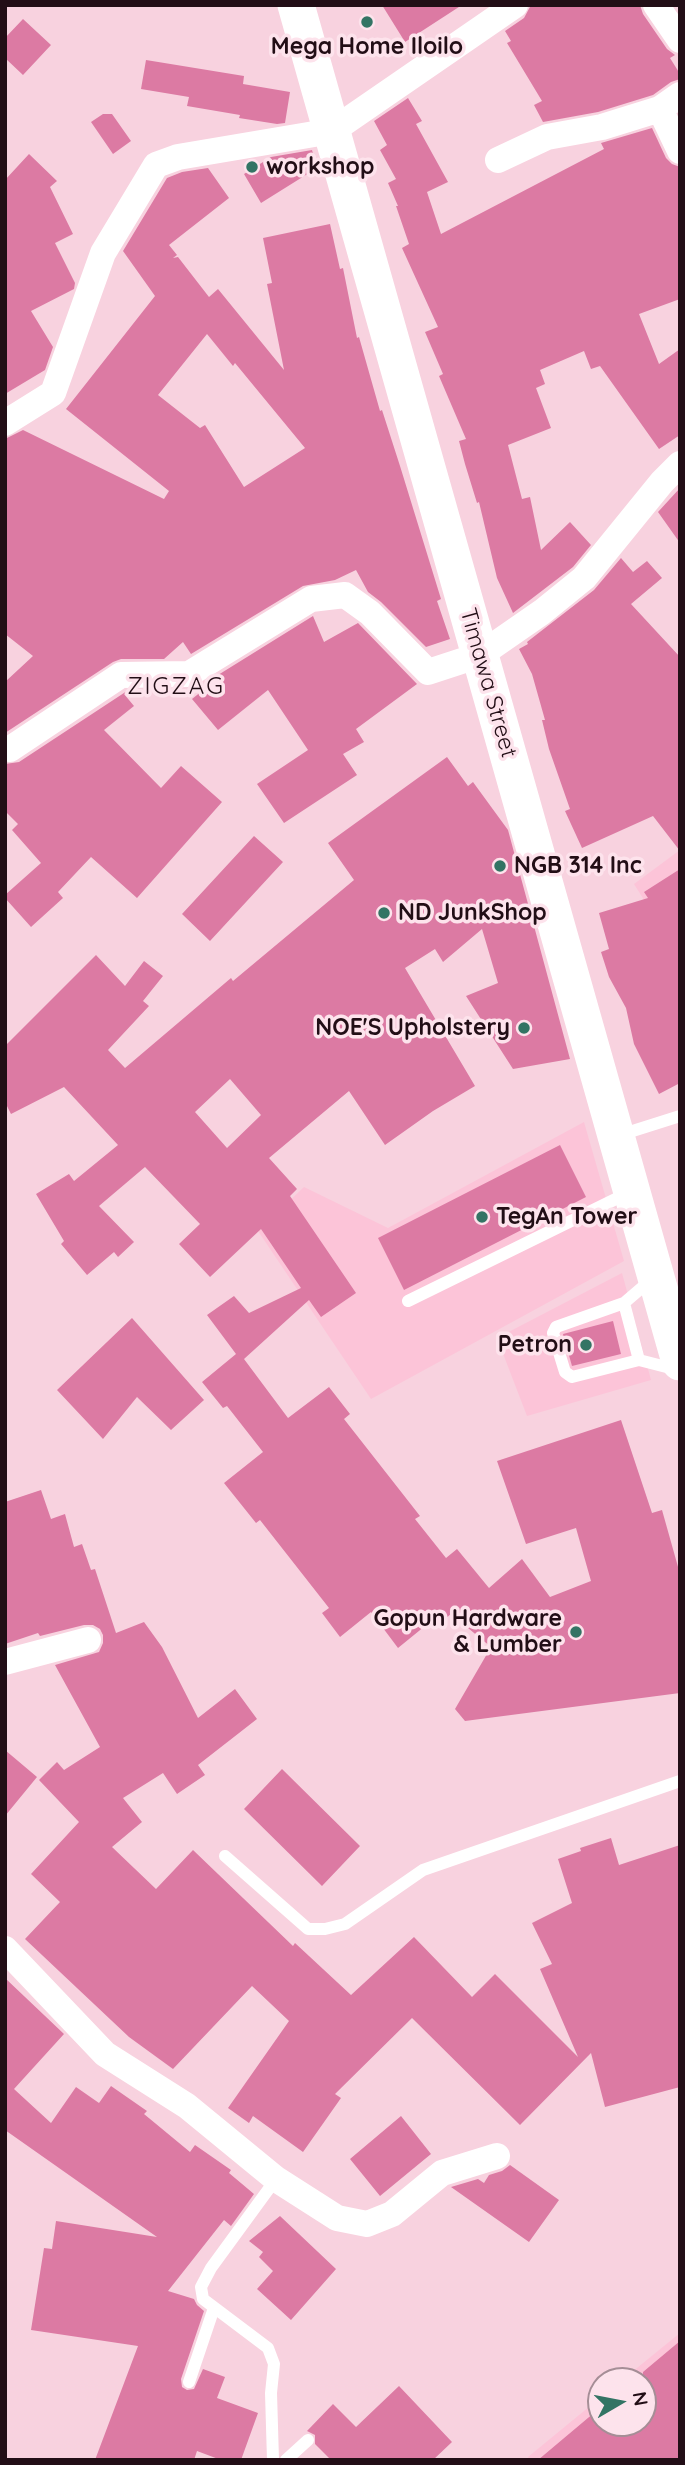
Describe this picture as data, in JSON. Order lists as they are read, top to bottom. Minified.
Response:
{"streets":{"street":["Timawa Street"]},"districts":["ZIGZAG"],"places":["Mega Home Iloilo","workshop","NGB 314 Inc","ND JunkShop","NOE'S Upholstery","TegAn Tower","Petron","Gopun Hardware & Lumber"],"north":"right"}
